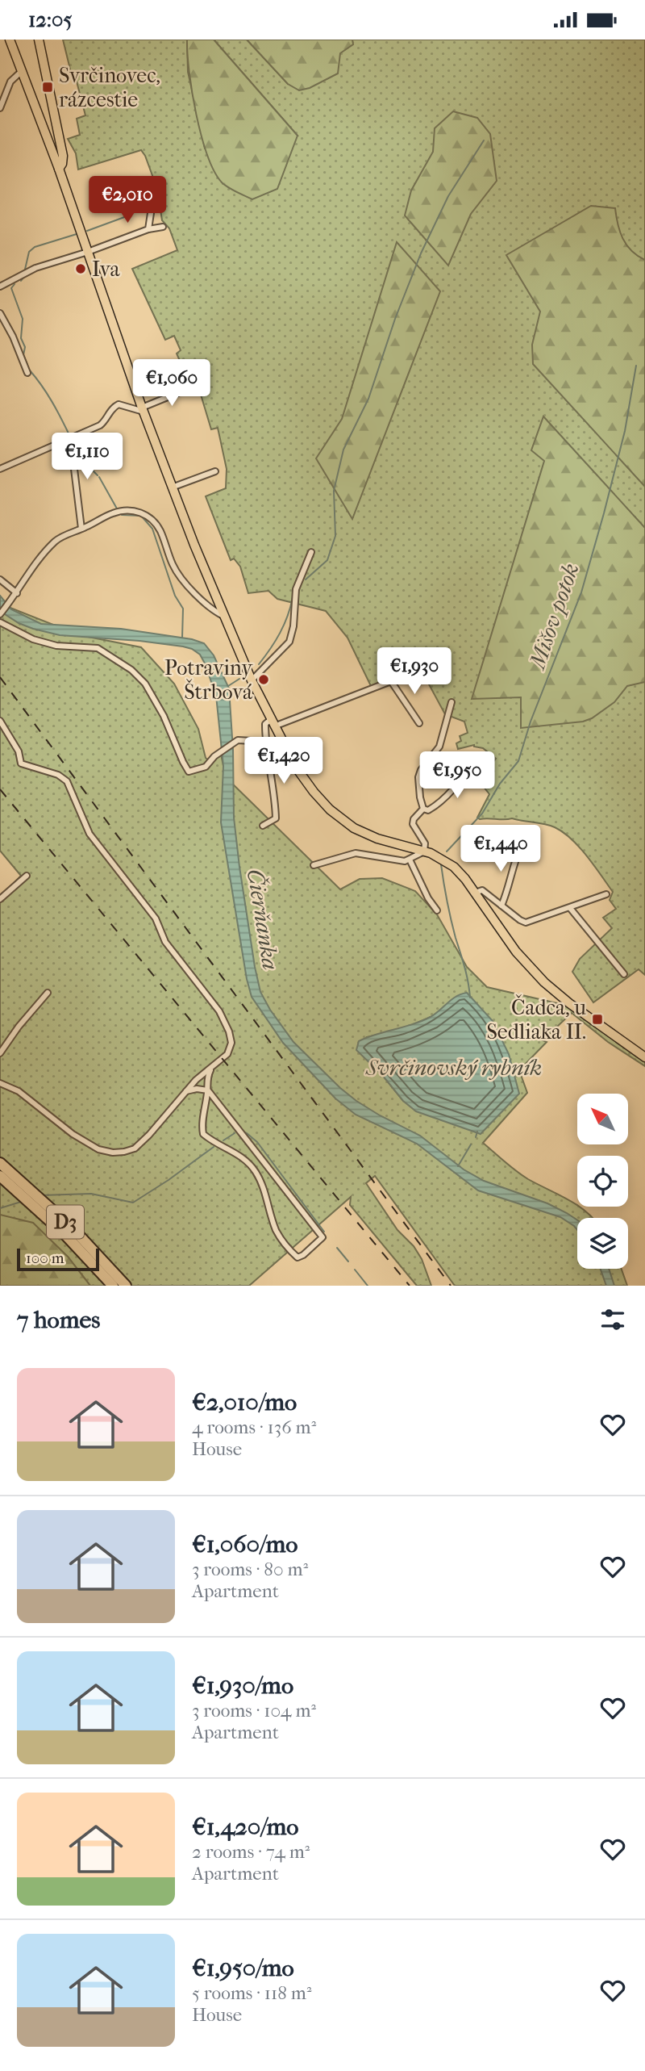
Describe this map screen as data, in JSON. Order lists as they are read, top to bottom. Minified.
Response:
{"streets":{"highway":["D3"]},"water":["Mišov potok","Čierňanka","Svrčinovský rybník"],"places":{"transit":["Svrčinovec, rázcestie","Čadca, u Sedliaka II."],"other":["Iva","Potraviny Štrbová"]},"scale_bar":"100 m","north":"top left","page":{"status":"12:05","price":["€2,010","€1,060","€1,110","€1,930","€1,420","€1,950","€1,440"],"scale":"100 m","heading":"7 homes","list":[{"name":"€2,010/mo","note":"4 rooms · 136 m² · House"},{"name":"€1,060/mo","note":"3 rooms · 80 m² · Apartment"},{"name":"€1,930/mo","note":"3 rooms · 104 m² · Apartment"},{"name":"€1,420/mo","note":"2 rooms · 74 m² · Apartment"},{"name":"€1,950/mo","note":"5 rooms · 118 m² · House"}]}}
